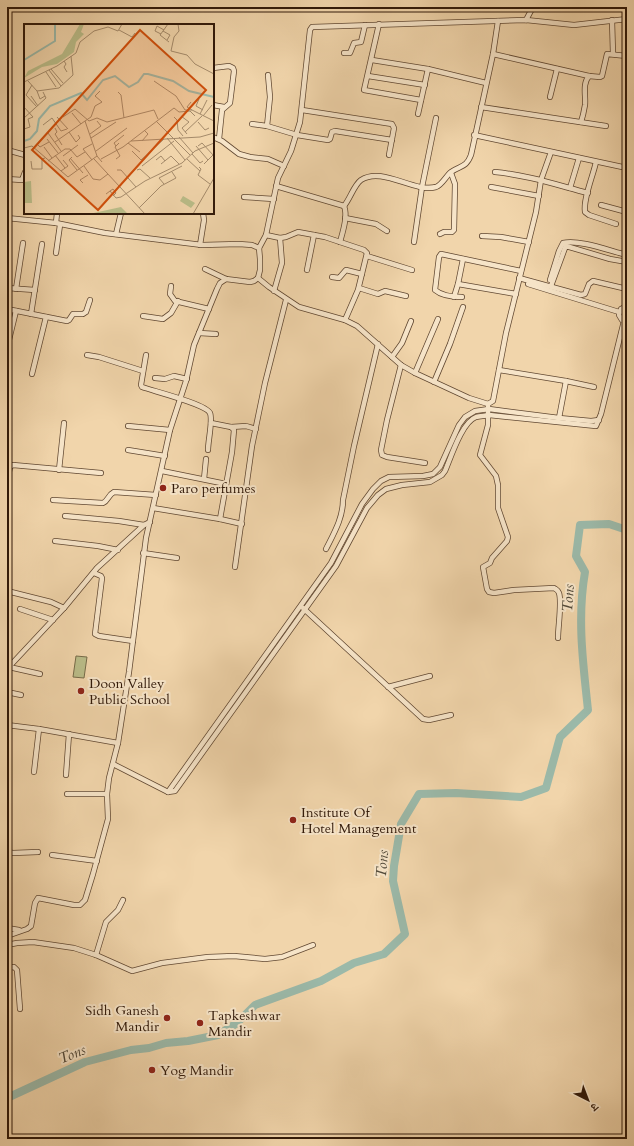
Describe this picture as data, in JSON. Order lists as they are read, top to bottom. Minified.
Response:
{"water":["Tons"],"places":["Paro perfumes","Doon Valley Public School","Institute Of Hotel Management","Sidh Ganesh Mandir","Tapkeshwar Mandir","Yog Mandir"],"north":"bottom right"}
